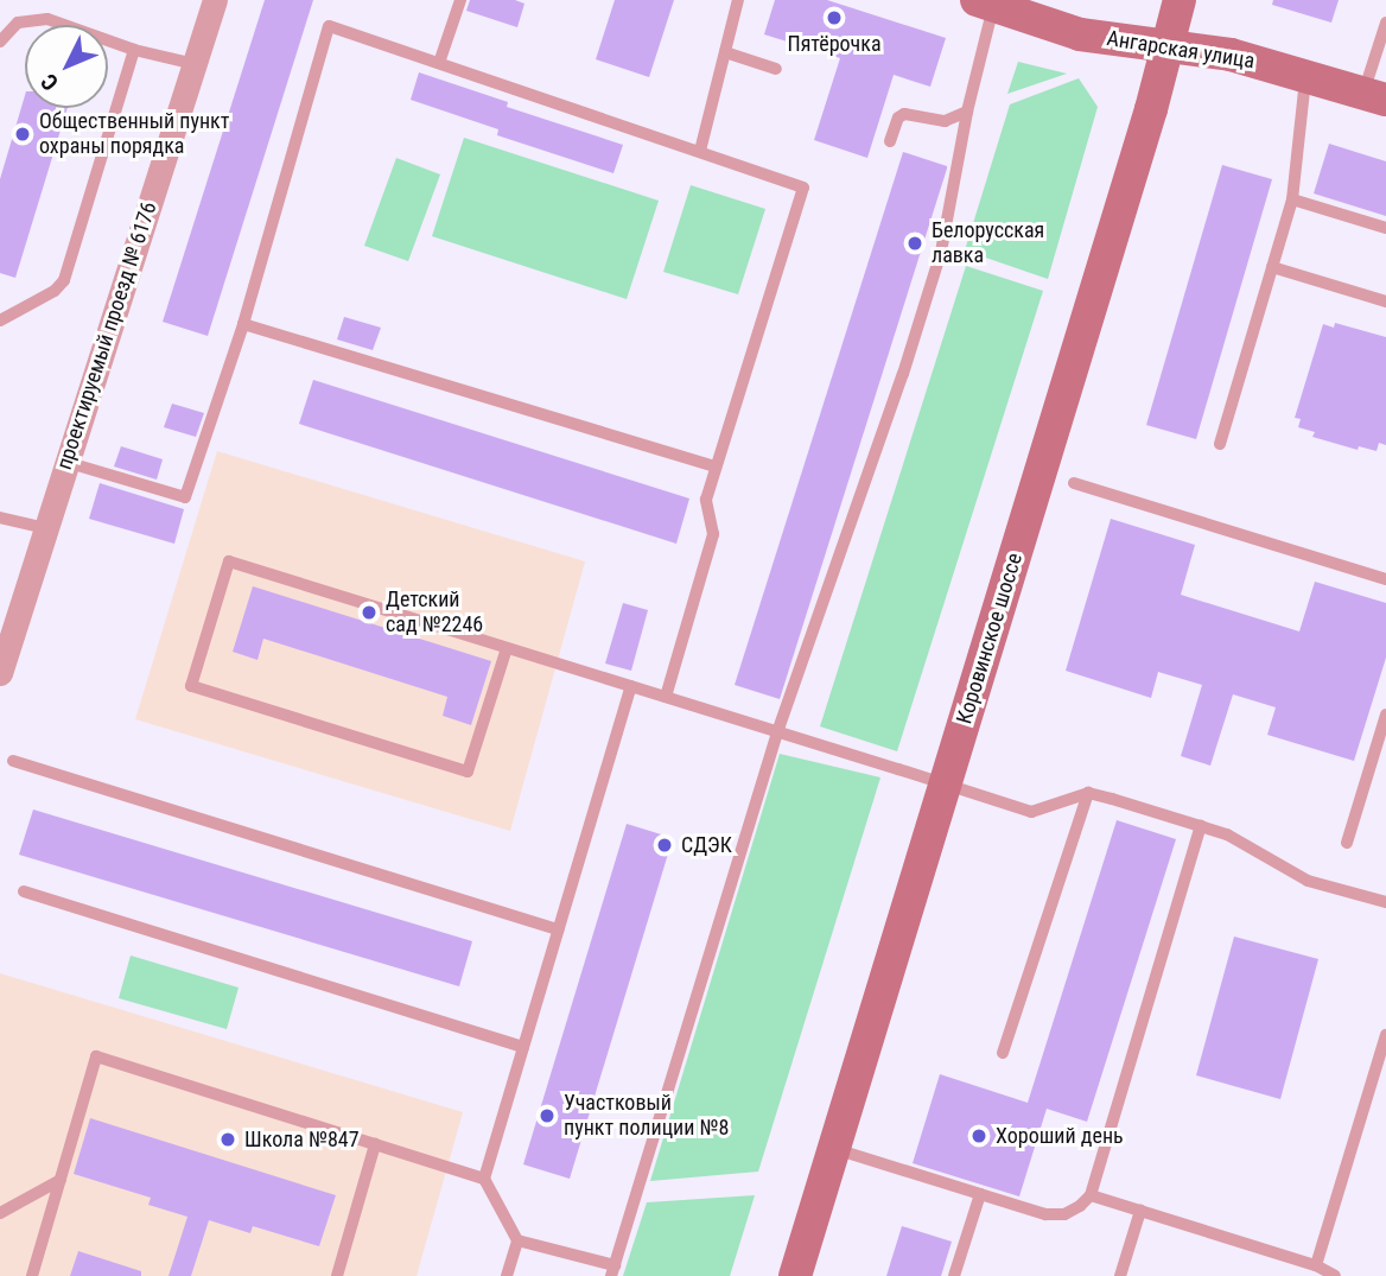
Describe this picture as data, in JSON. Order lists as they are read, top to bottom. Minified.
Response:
{"streets":{"main road":["Ангарская улица","Коровинское шоссе"],"street":["проектируемый проезд № 6176"]},"crossings":[["Ангарская улица","Коровинское шоссе"]],"places":["Пятёрочка","Общественный пункт охраны порядка","Белорусская лавка","Детский сад №2246","СДЭК","Участковый пункт полиции №8","Хороший день","Школа №847"],"north":"bottom left"}
